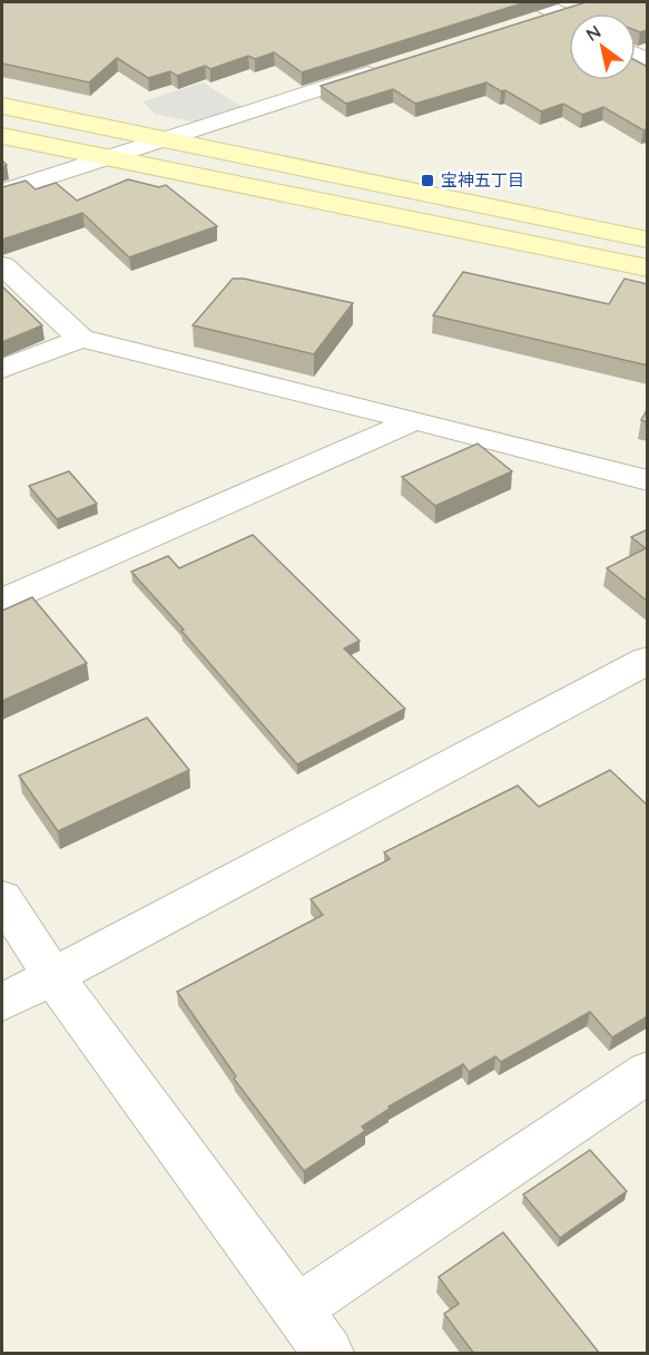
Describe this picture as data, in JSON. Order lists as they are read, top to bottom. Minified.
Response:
{"places":{"transit":["宝神五丁目"]},"north":"top left"}
